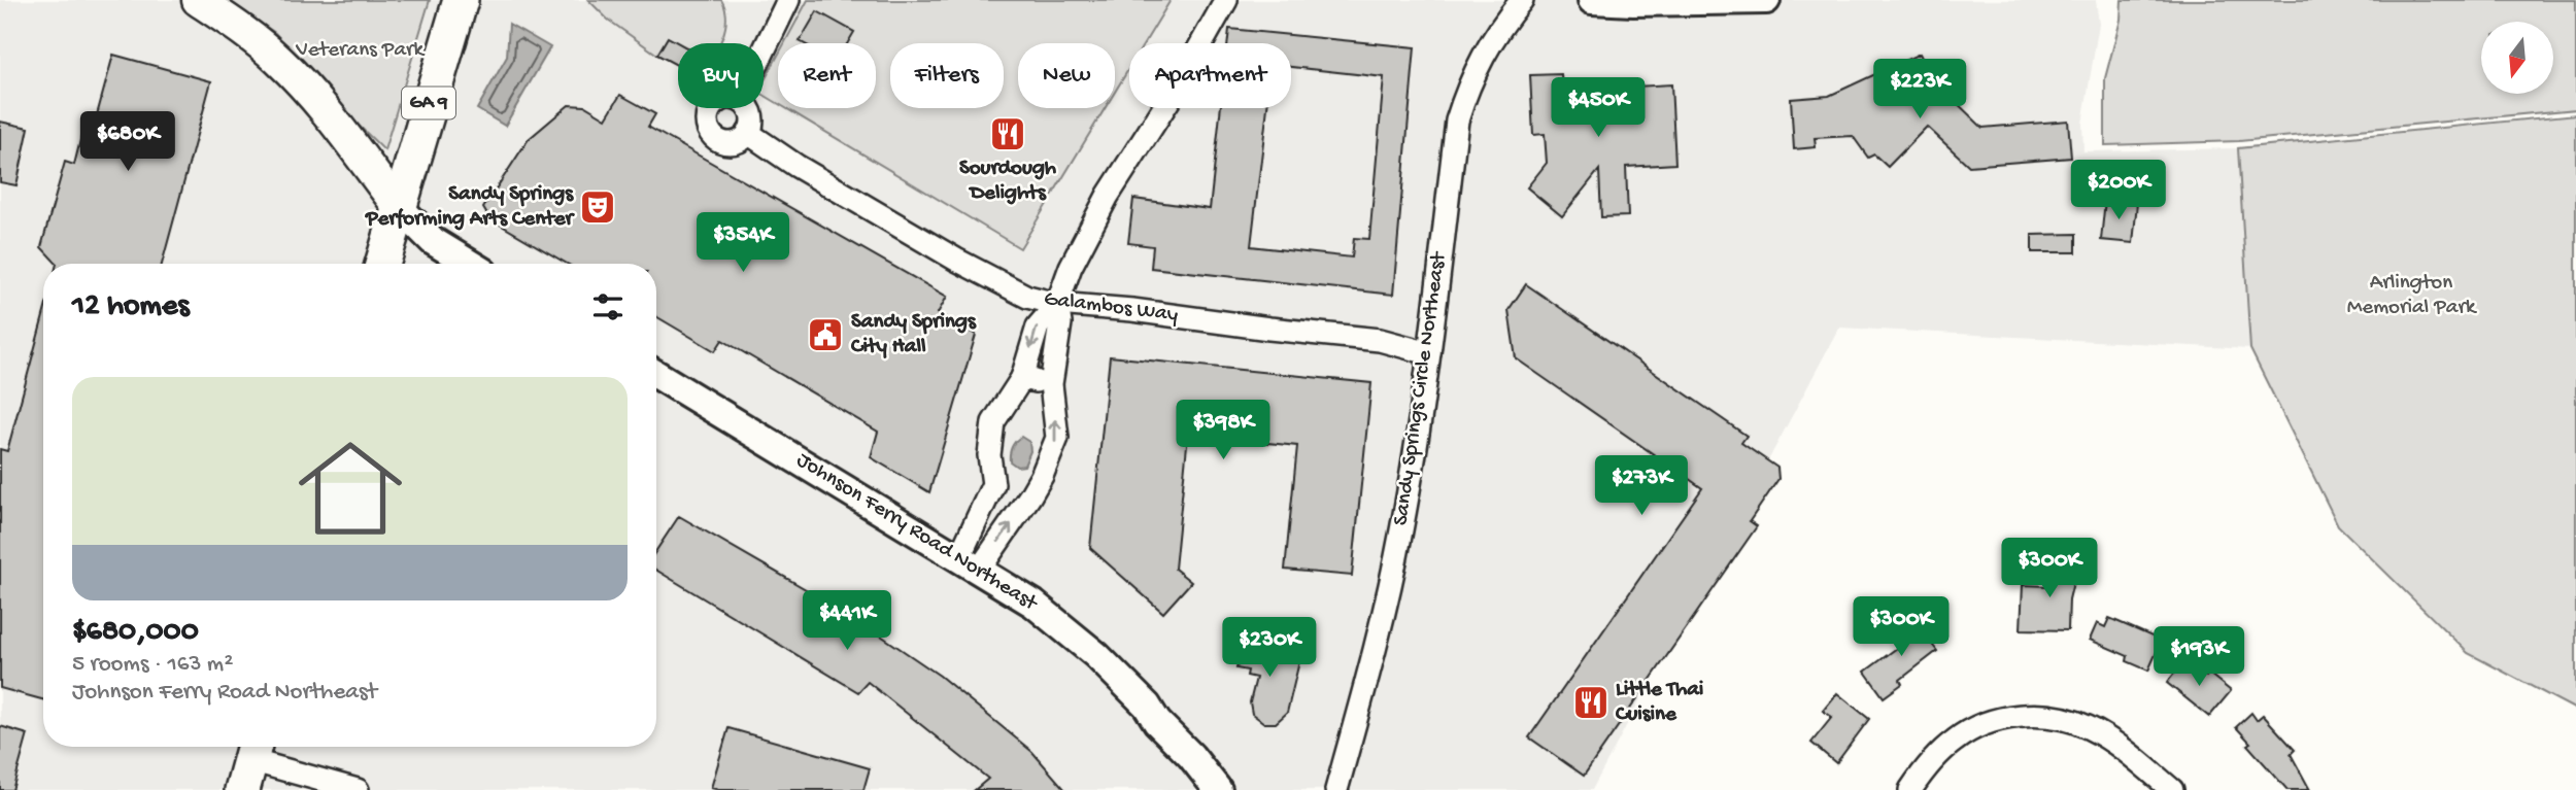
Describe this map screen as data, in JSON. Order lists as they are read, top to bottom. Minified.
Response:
{"streets":{"main road":["GA 9"],"street":["Galambos Way","Sandy Springs Circle Northeast","Johnson Ferry Road Northeast"]},"crossings":[["Galambos Way","Sandy Springs Circle Northeast"]],"parks":["Veterans Park","Arlington Memorial Park"],"places":{"restaurant":["Sourdough Delights","Little Thai Cuisine"],"theatre":["Sandy Springs Performing Arts Center"],"public building":["Sandy Springs City Hall"]},"north":"bottom","page":{"chip":["Buy","Rent","Filters","New","Apartment"],"price":["$223K","$450K","$680K","$200K","$354K","$398K","$273K","$300K","$441K","$300K","$230K","$193K"],"heading":"12 homes","list":[{"name":"$680,000","note":"5 rooms · 163 m² · Johnson Ferry Road Northeast"}]}}
